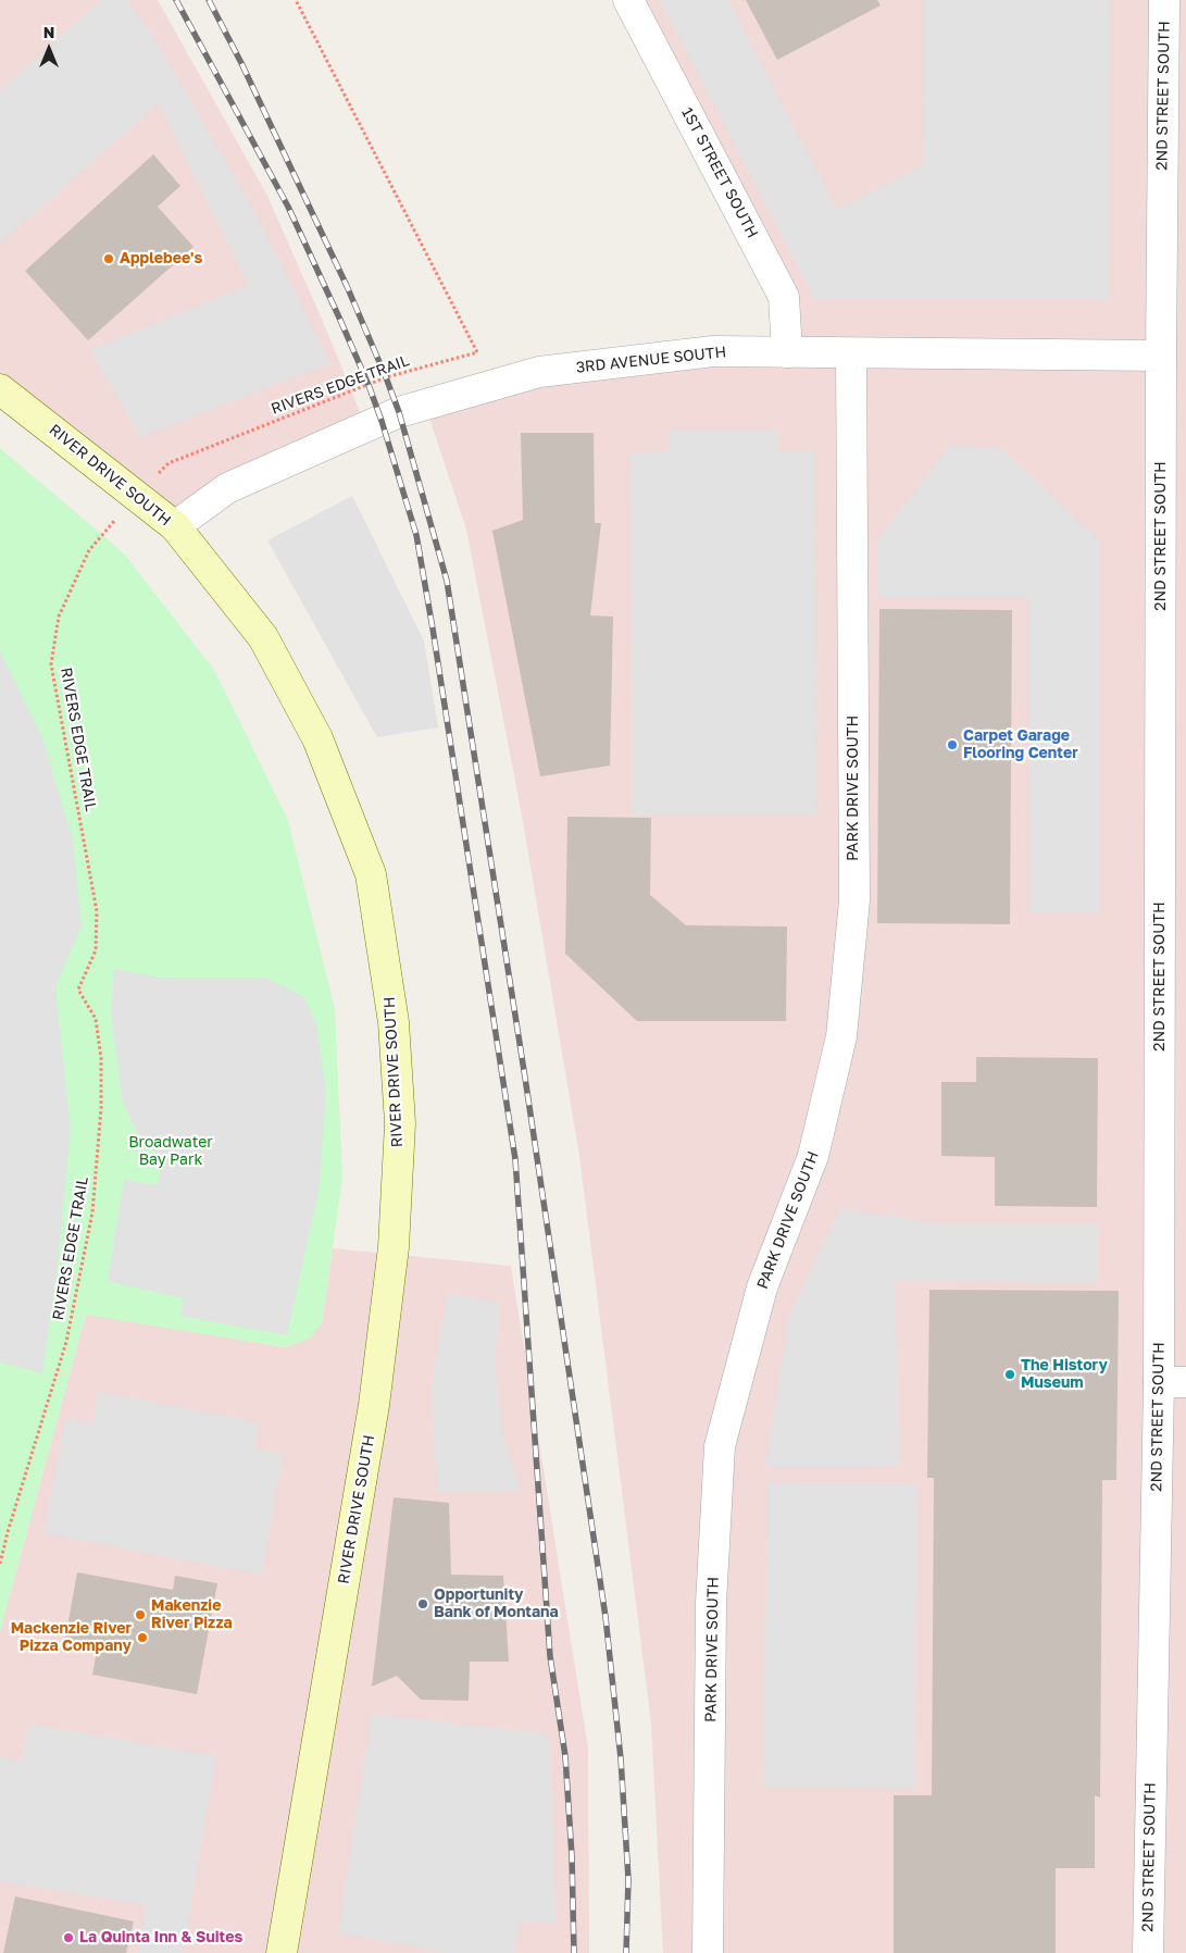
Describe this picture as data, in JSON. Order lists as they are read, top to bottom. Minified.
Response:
{"streets":{"main road":["RIVER DRIVE SOUTH"],"street":["2ND STREET SOUTH","1ST STREET SOUTH","3RD AVENUE SOUTH","PARK DRIVE SOUTH"],"path":["RIVERS EDGE TRAIL"]},"crossings":[["2ND STREET SOUTH","3RD AVENUE SOUTH"],["1ST STREET SOUTH","3RD AVENUE SOUTH"],["3RD AVENUE SOUTH","RIVER DRIVE SOUTH"],["3RD AVENUE SOUTH","PARK DRIVE SOUTH"],["RIVERS EDGE TRAIL","RIVER DRIVE SOUTH"]],"parks":["Broadwater Bay Park"],"places":["Applebee's","Carpet Garage Flooring Center","The History Museum","Opportunity Bank of Montana","Makenzie River Pizza","Mackenzie River Pizza Company","La Quinta Inn & Suites"],"north":"top"}
